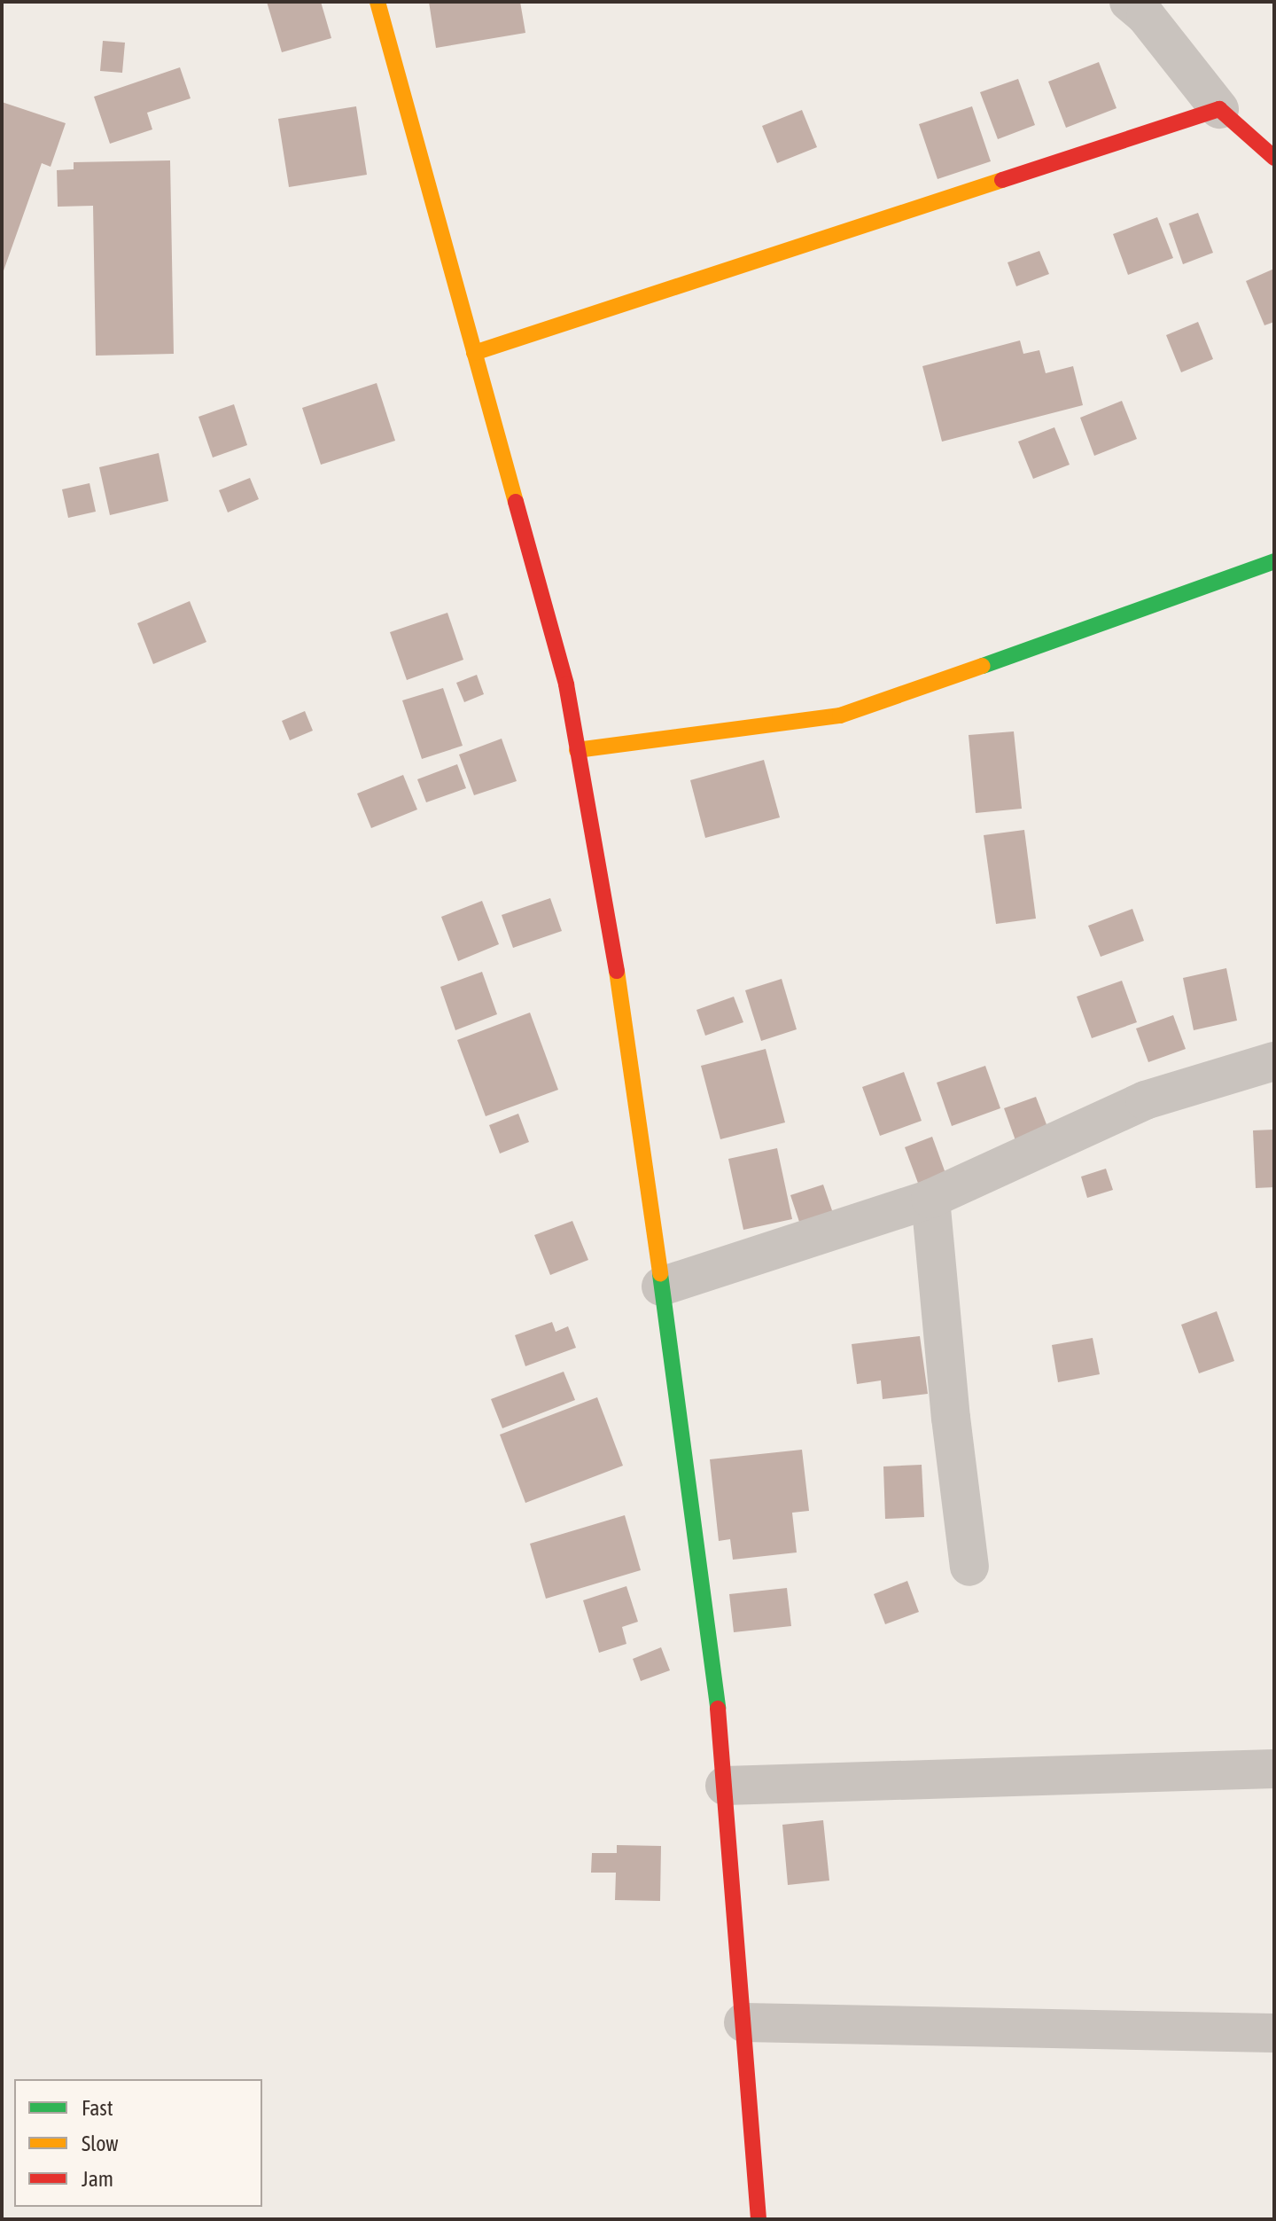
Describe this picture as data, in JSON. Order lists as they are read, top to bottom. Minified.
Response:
{"legend":["Fast","Slow","Jam"]}
